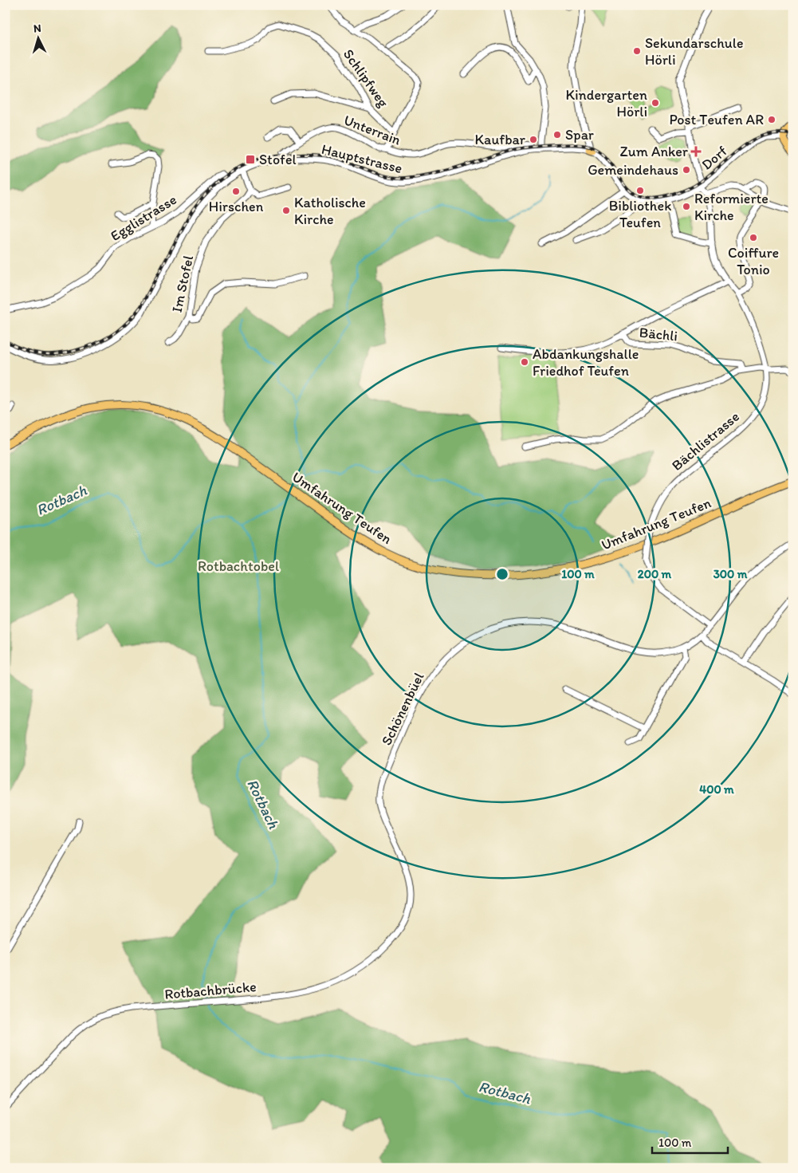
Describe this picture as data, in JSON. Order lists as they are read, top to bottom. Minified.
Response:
{"streets":{"main road":["Umfahrung Teufen"],"street":["Schlipfweg","Unterrain","Dorf","Hauptstrasse","Egglistrasse","Im Stofel","Bächli","Bächlistrasse","Schönenbüel","Rotbachbrücke"]},"crossings":[["Unterrain","Hauptstrasse"],["Dorf","Hauptstrasse"],["Dorf","Bächlistrasse"],["Hauptstrasse","Egglistrasse"],["Schönenbüel","Rotbachbrücke"]],"water":["Rotbach"],"parks":["Rotbachtobel"],"places":{"other":["Sekundarschule Hörli","Kindergarten Hörli","Post Teufen AR","Spar","Kaufbar","Gemeindehaus","Bibliothek Teufen","Hirschen","Reformierte Kirche","Katholische Kirche","Coiffure Tonio","Abdankungshalle Friedhof Teufen"],"health":["Zum Anker"],"transit":["Stofel"]},"scale_bar":"100 m","north":"top","rings":["100 m","200 m","300 m","400 m"]}
